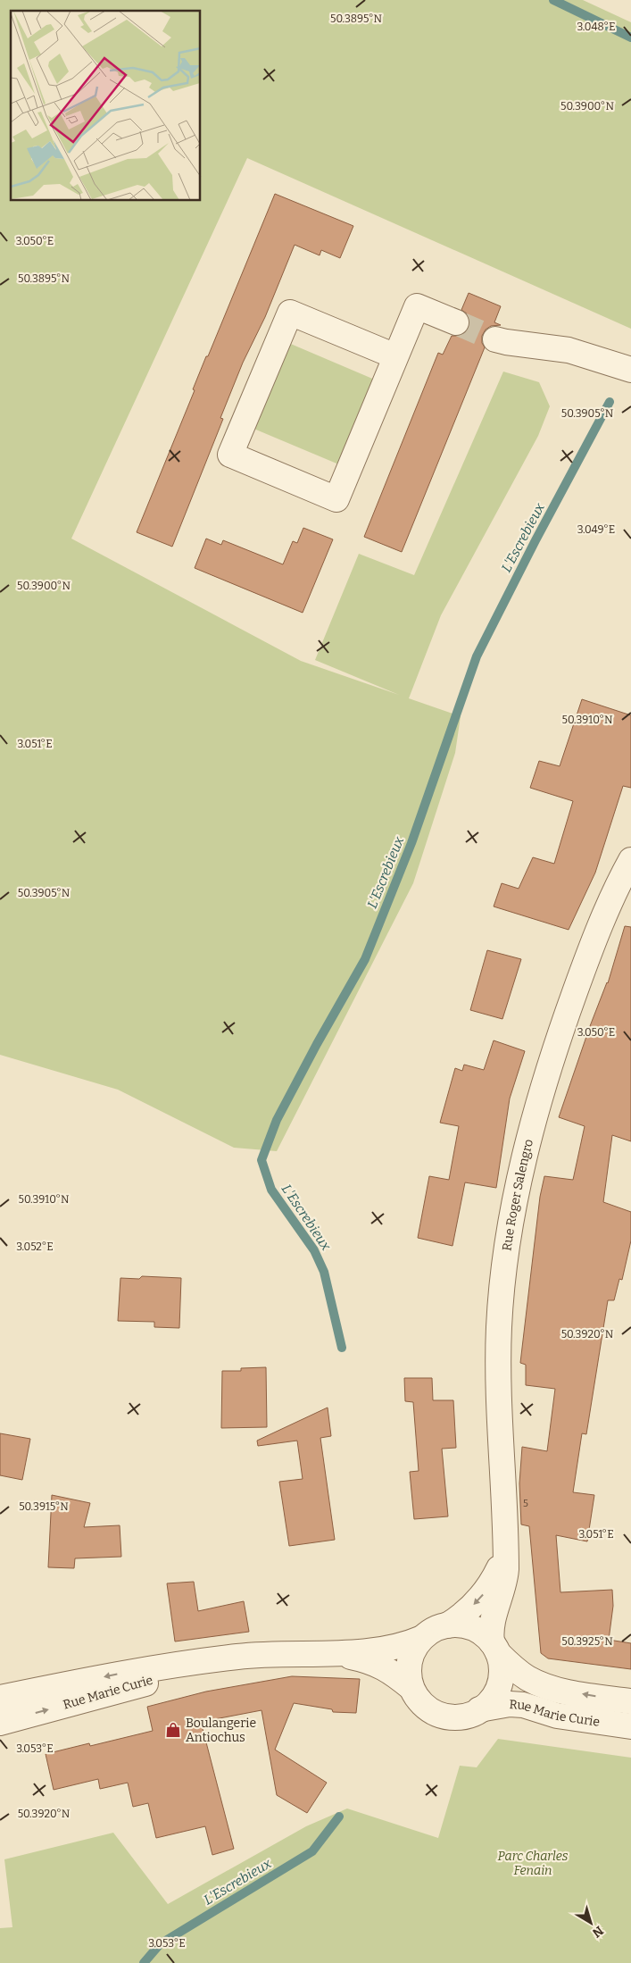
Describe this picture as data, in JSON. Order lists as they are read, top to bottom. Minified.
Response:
{"streets":{"street":["Rue Roger Salengro","Rue Marie Curie"]},"crossings":[["Rue Roger Salengro","Rue Marie Curie"]],"water":["L'Escrebieux"],"parks":["Parc Charles Fenain"],"places":{"shop":["Boulangerie Antiochus"]},"house_numbers":["5"],"north":"bottom right","coordinates":["50.3895°N","3.048°E","50.3900°N","3.050°E","50.3905°N","3.049°E","50.3910°N","3.051°E","3.052°E","50.3920°N","50.3915°N","50.3925°N","3.053°E"]}
